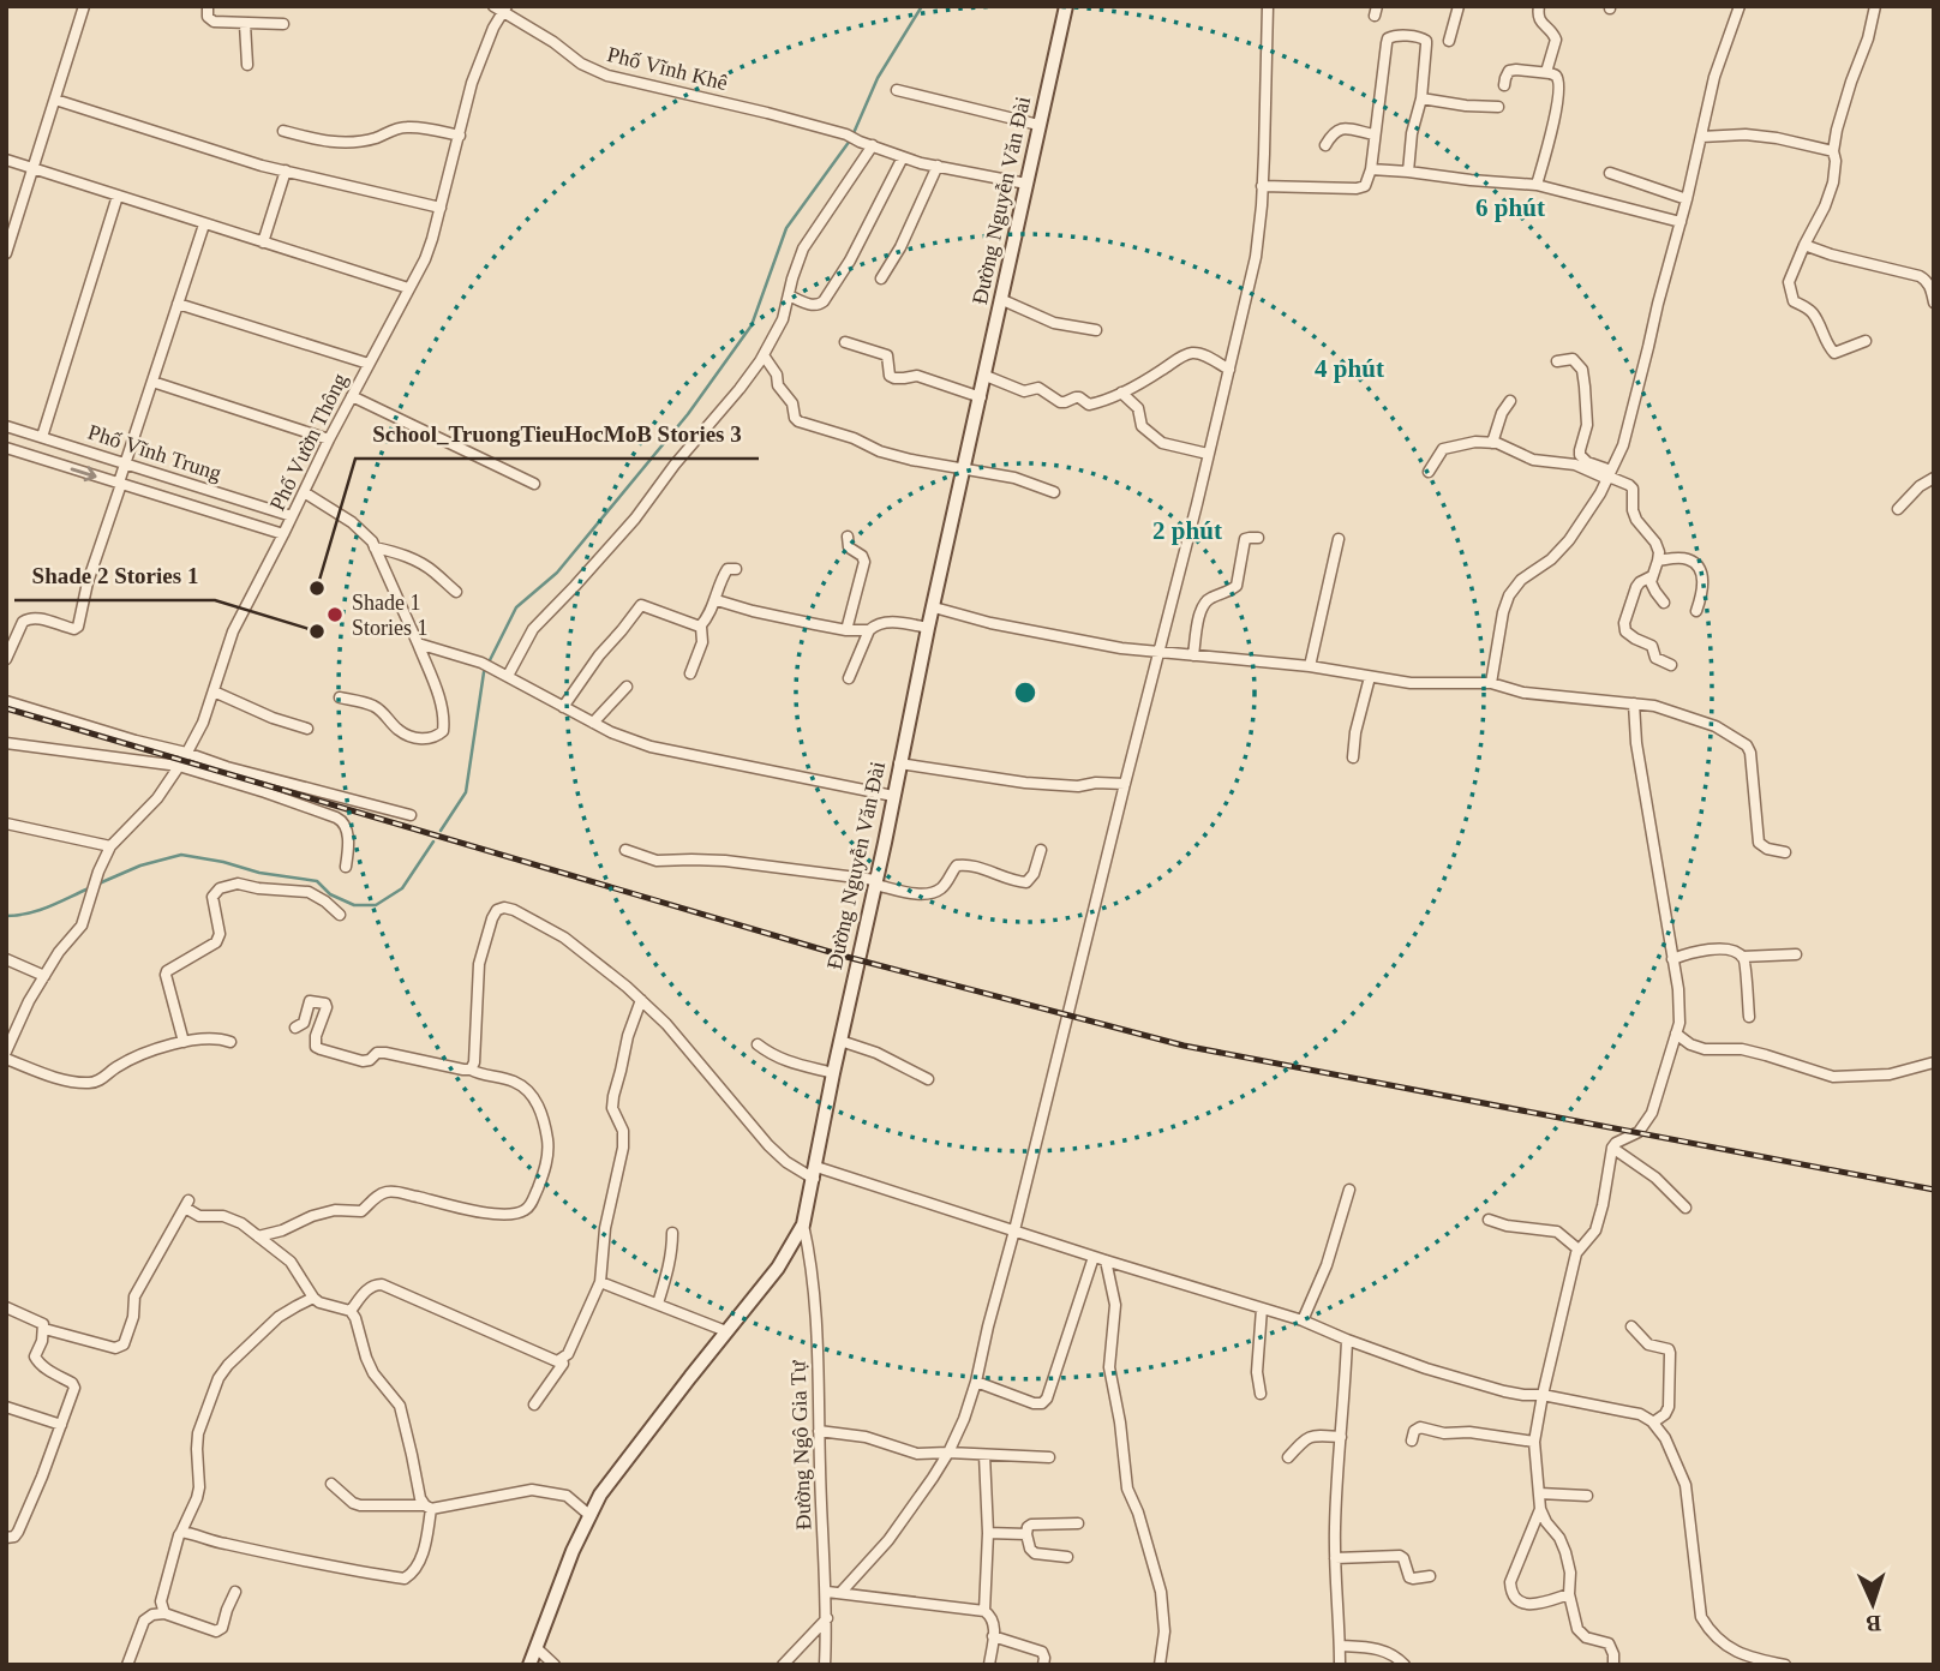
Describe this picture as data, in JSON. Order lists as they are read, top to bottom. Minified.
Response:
{"streets":{"street":["Phố Vĩnh Khê","Đường Nguyễn Văn Đài","Phố Vườn Thông","Phố Vĩnh Trung","Đường Ngô Gia Tự"]},"crossings":[["Phố Vĩnh Khê","Phố Vườn Thông"],["Đường Nguyễn Văn Đài","Đường Ngô Gia Tự"],["Phố Vườn Thông","Phố Vĩnh Trung"]],"places":["School_TruongTieuHocMoB Stories 3","Shade 1 Stories 1","Shade 2 Stories 1"],"north":"bottom","rings":["6 phút","4 phút","2 phút"]}
